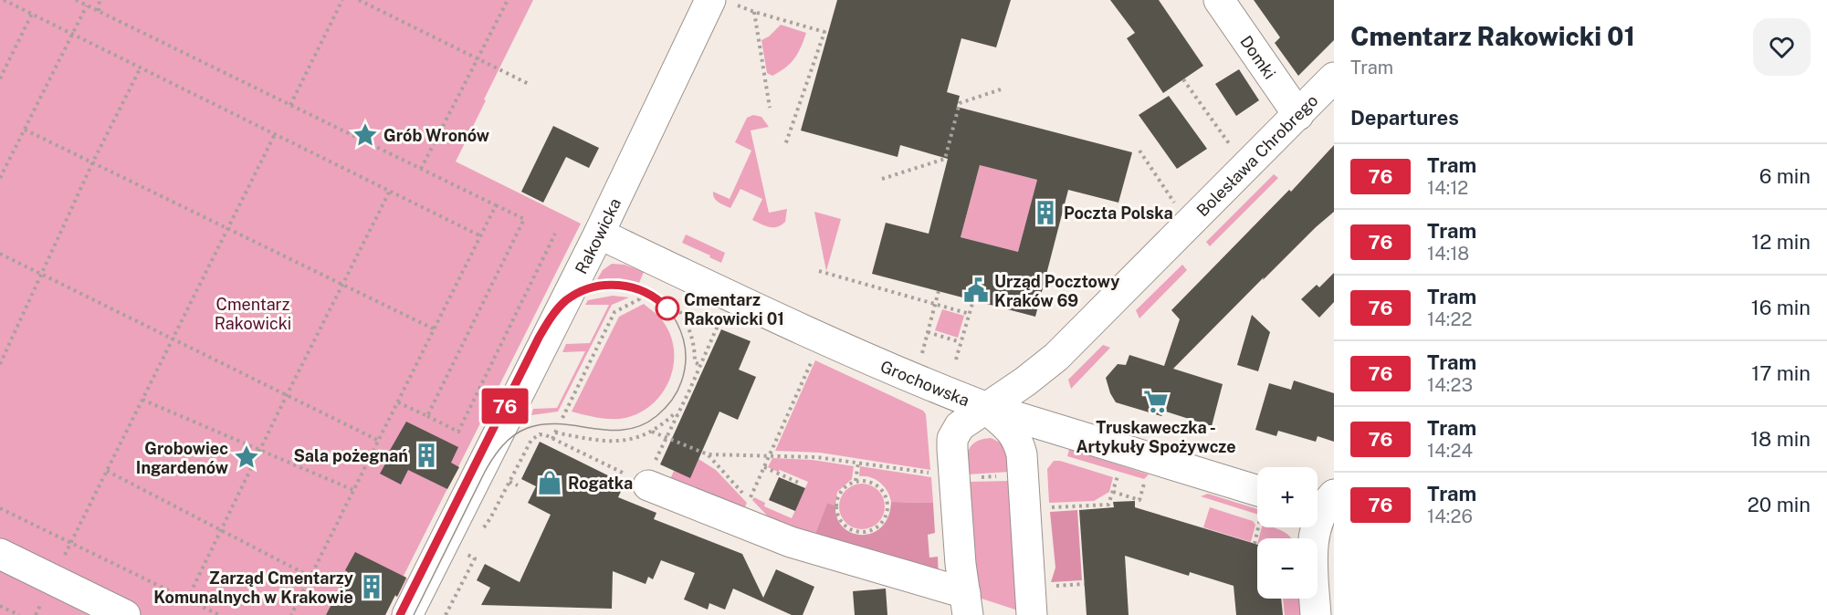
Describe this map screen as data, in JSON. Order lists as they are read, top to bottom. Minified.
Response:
{"streets":{"street":["Domki","Bolesława Chrobrego","Rakowicka","Grochowska"]},"crossings":[["Domki","Bolesława Chrobrego"],["Bolesława Chrobrego","Grochowska"],["Rakowicka","Grochowska"]],"parks":["Cmentarz Rakowicki"],"places":{"place":["Grób Wronów","Grobowiec Ingardenów"],"building":["Poczta Polska","Sala pożegnań","Zarząd Cmentarzy Komunalnych w Krakowie"],"public building":["Urząd Pocztowy Kraków 69"],"other":["Cmentarz Rakowicki 01"],"supermarket":["Truskaweczka - Artykuły Spożywcze"],"shop":["Rogatka"]},"lines":["tram line 76"],"page":{"on_map":"76","heading":[["Cmentarz Rakowicki 01","Tram"],"Departures"],"list":[{"mark":"76","name":"Tram","note":"14:12","value":"6 min"},{"mark":"76","name":"Tram","note":"14:18","value":"12 min"},{"mark":"76","name":"Tram","note":"14:22","value":"16 min"},{"mark":"76","name":"Tram","note":"14:23","value":"17 min"},{"mark":"76","name":"Tram","note":"14:24","value":"18 min"},{"mark":"76","name":"Tram","note":"14:26","value":"20 min"}],"map_buttons":["+","−"]}}
